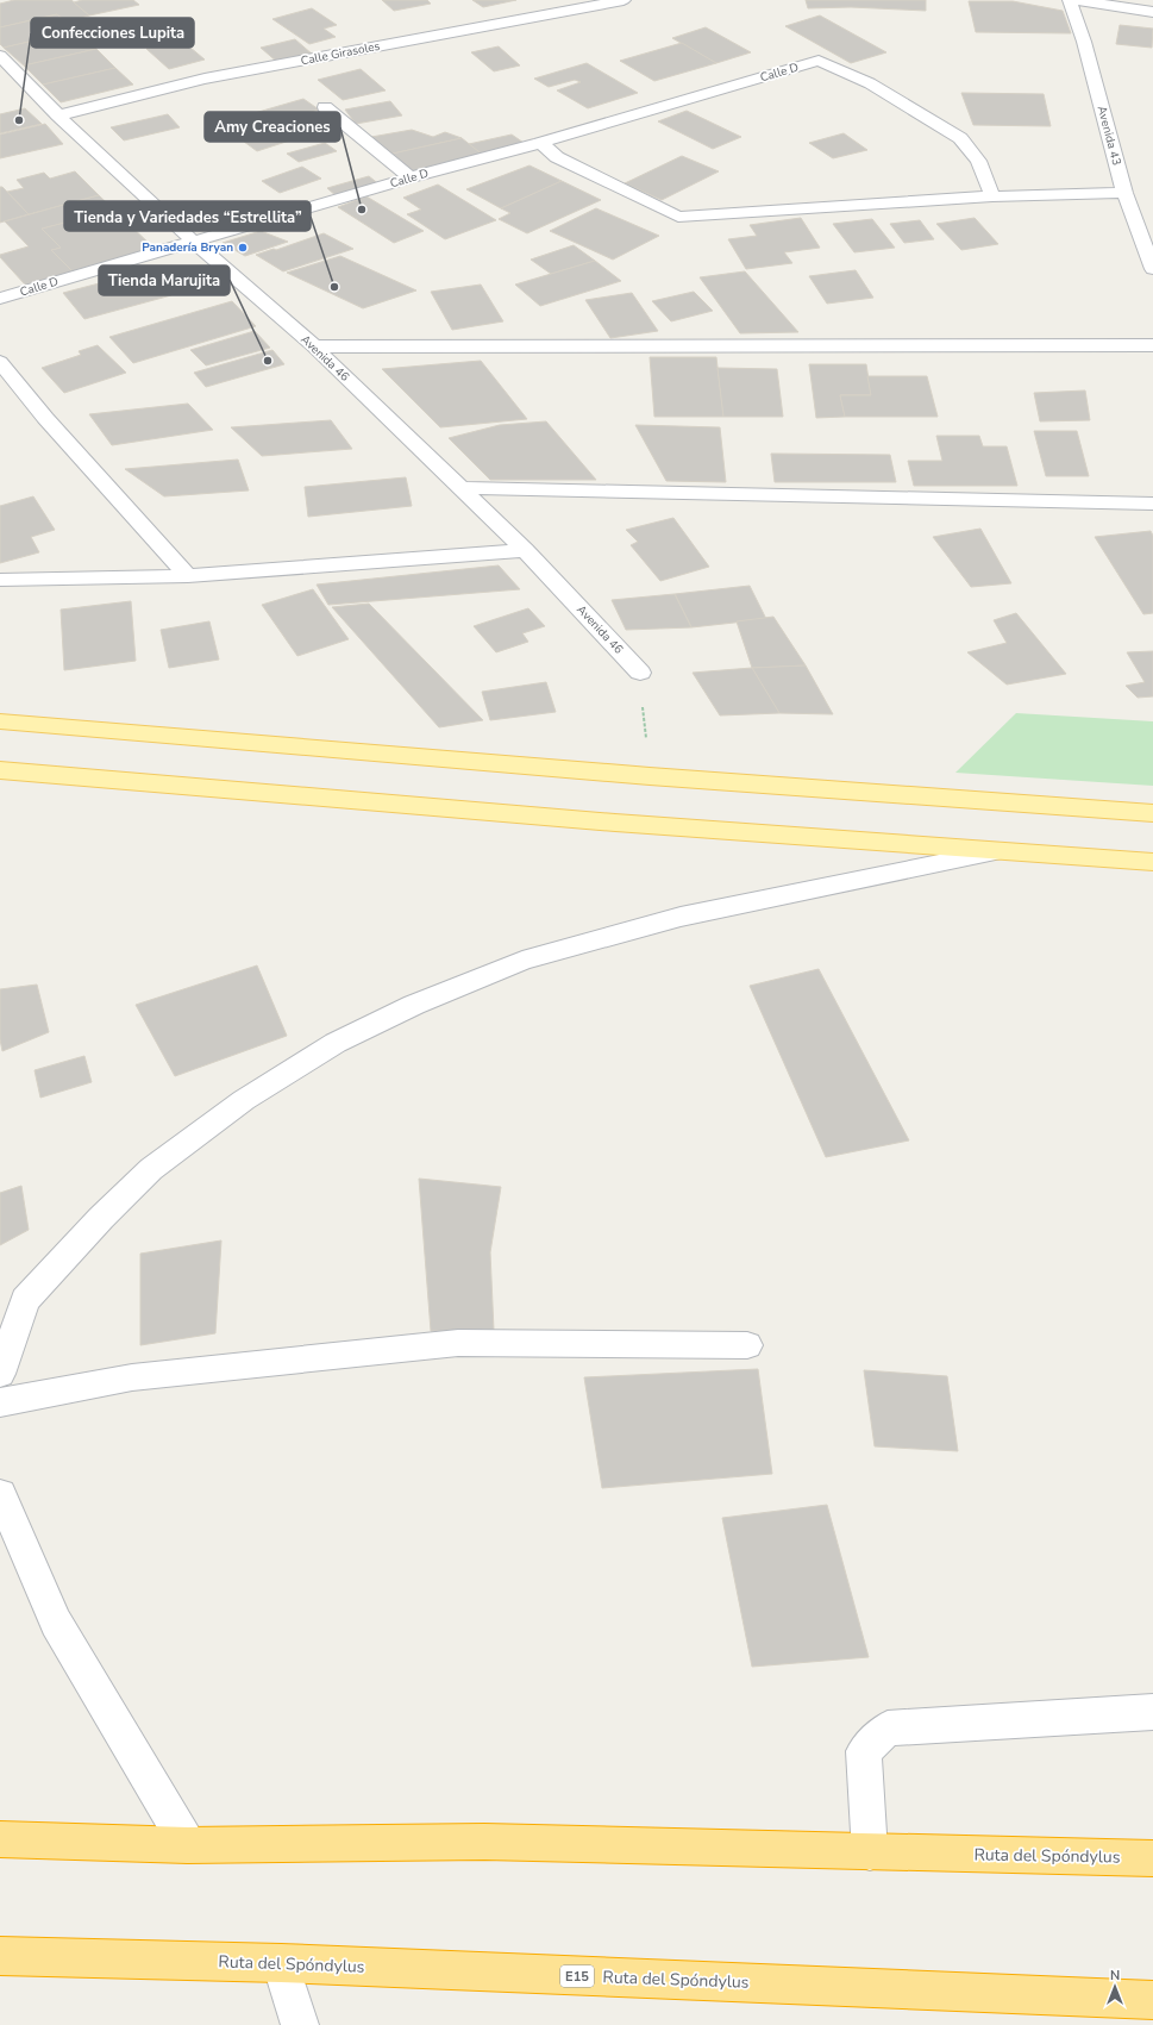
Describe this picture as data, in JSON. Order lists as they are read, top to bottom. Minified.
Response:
{"streets":{"highway":["Ruta del Spóndylus","E15"],"street":["Calle Girasoles","Calle D","Avenida 43","Avenida 46"]},"crossings":[["Calle Girasoles","Avenida 46"],["Calle D","Avenida 46"]],"places":["Confecciones Lupita","Amy Creaciones","Panadería Bryan","Tienda y Variedades “Estrellita”","Tienda Marujita"],"north":"top"}
